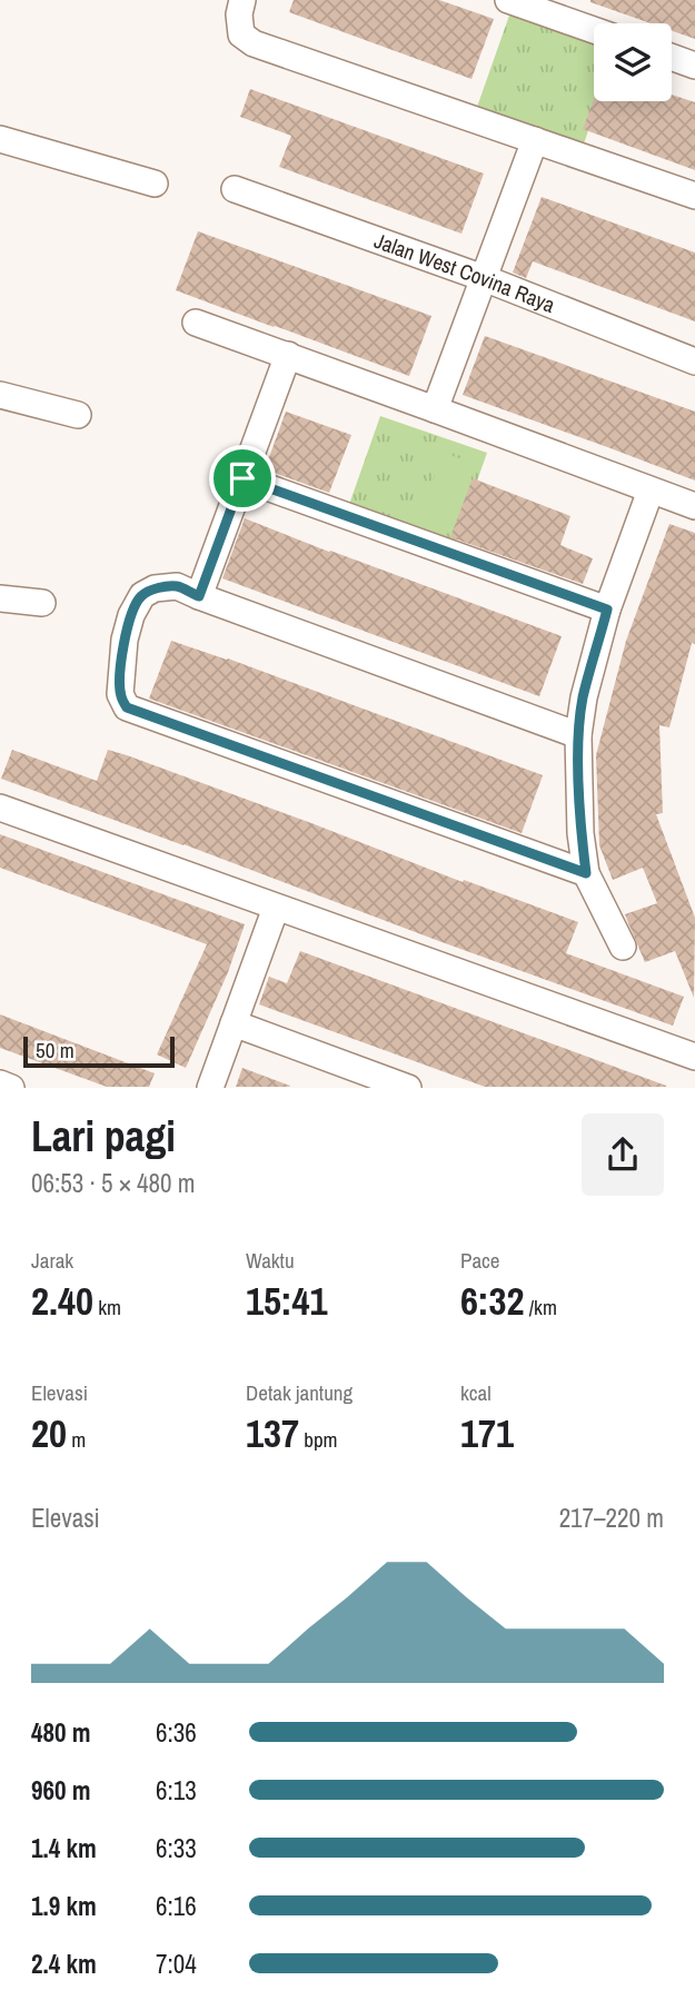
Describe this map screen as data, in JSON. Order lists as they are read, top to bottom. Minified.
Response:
{"streets":{"street":["Jalan West Covina Raya"]},"scale_bar":"50 m","page":{"scale":"50 m","heading":["Lari pagi","06:53 · 5 × 480 m"],"stats":[["Jarak","2.40 km"],["Waktu","15:41"],["Pace","6:32 /km"],["Elevasi","20 m"],["Detak jantung","137 bpm"],["kcal","171"]],"chart":["Elevasi","217–220 m"],"list":[{"name":"480 m","note":"6:36"},{"name":"960 m","note":"6:13"},{"name":"1.4 km","note":"6:33"},{"name":"1.9 km","note":"6:16"},{"name":"2.4 km","note":"7:04"}]}}
